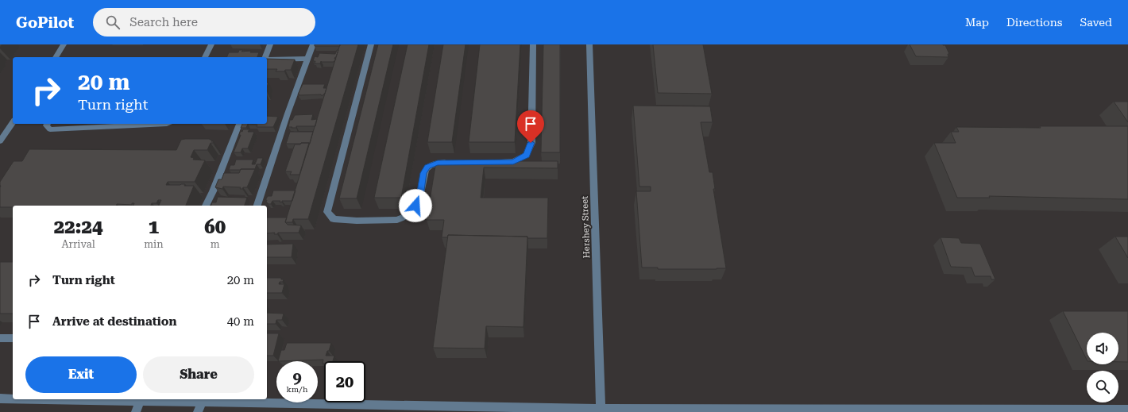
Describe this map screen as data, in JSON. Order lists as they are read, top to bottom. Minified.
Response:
{"streets":{"street":["Hershey Street"]},"page":{"header":"GoPilot","search":"Search here","nav":["Map","Directions","Saved"],"turn":["20 m","Turn right"],"eta":["22:24","Arrival","1","min","60","m"],"list":[{"name":"Turn right","value":"20 m"},{"name":"Arrive at destination","value":"40 m"}],"buttons":["Exit","Share"],"speed":"9 km/h","limit":"20"}}
